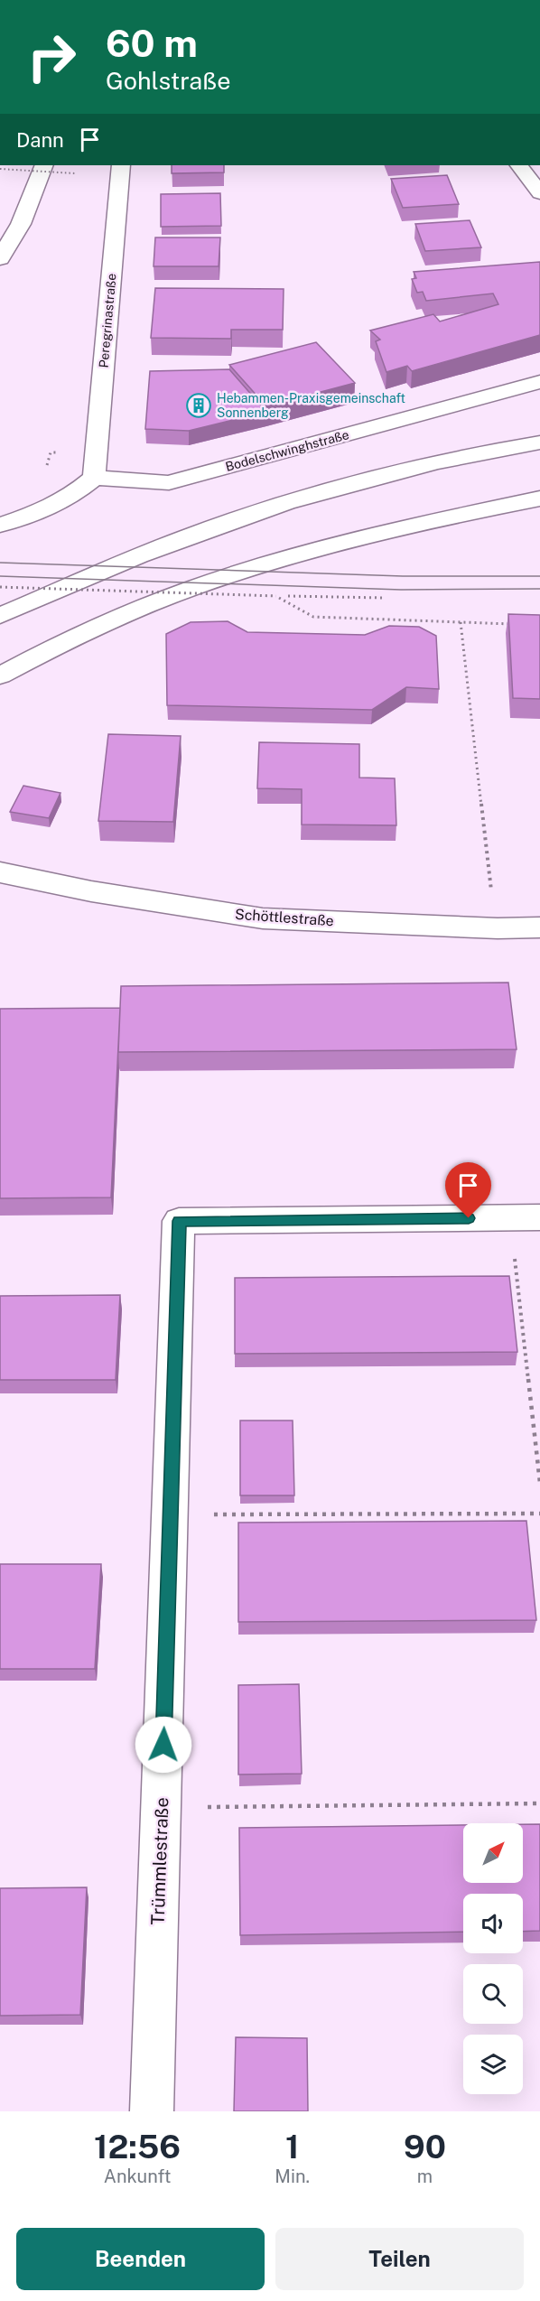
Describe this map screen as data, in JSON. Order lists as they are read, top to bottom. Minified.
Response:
{"streets":{"main road":["Peregrinastraße","Bodelschwinghstraße","Schöttlestraße","Trümmlestraße"]},"crossings":[["Peregrinastraße","Bodelschwinghstraße"]],"places":{"building":["Hebammen-Praxisgemeinschaft Sonnenberg"]},"north":"top right","page":{"turn":["60 m","Gohlstraße"],"then":"Dann","eta":["12:56","Ankunft","1","Min.","90","m"],"buttons":["Beenden","Teilen"]}}
